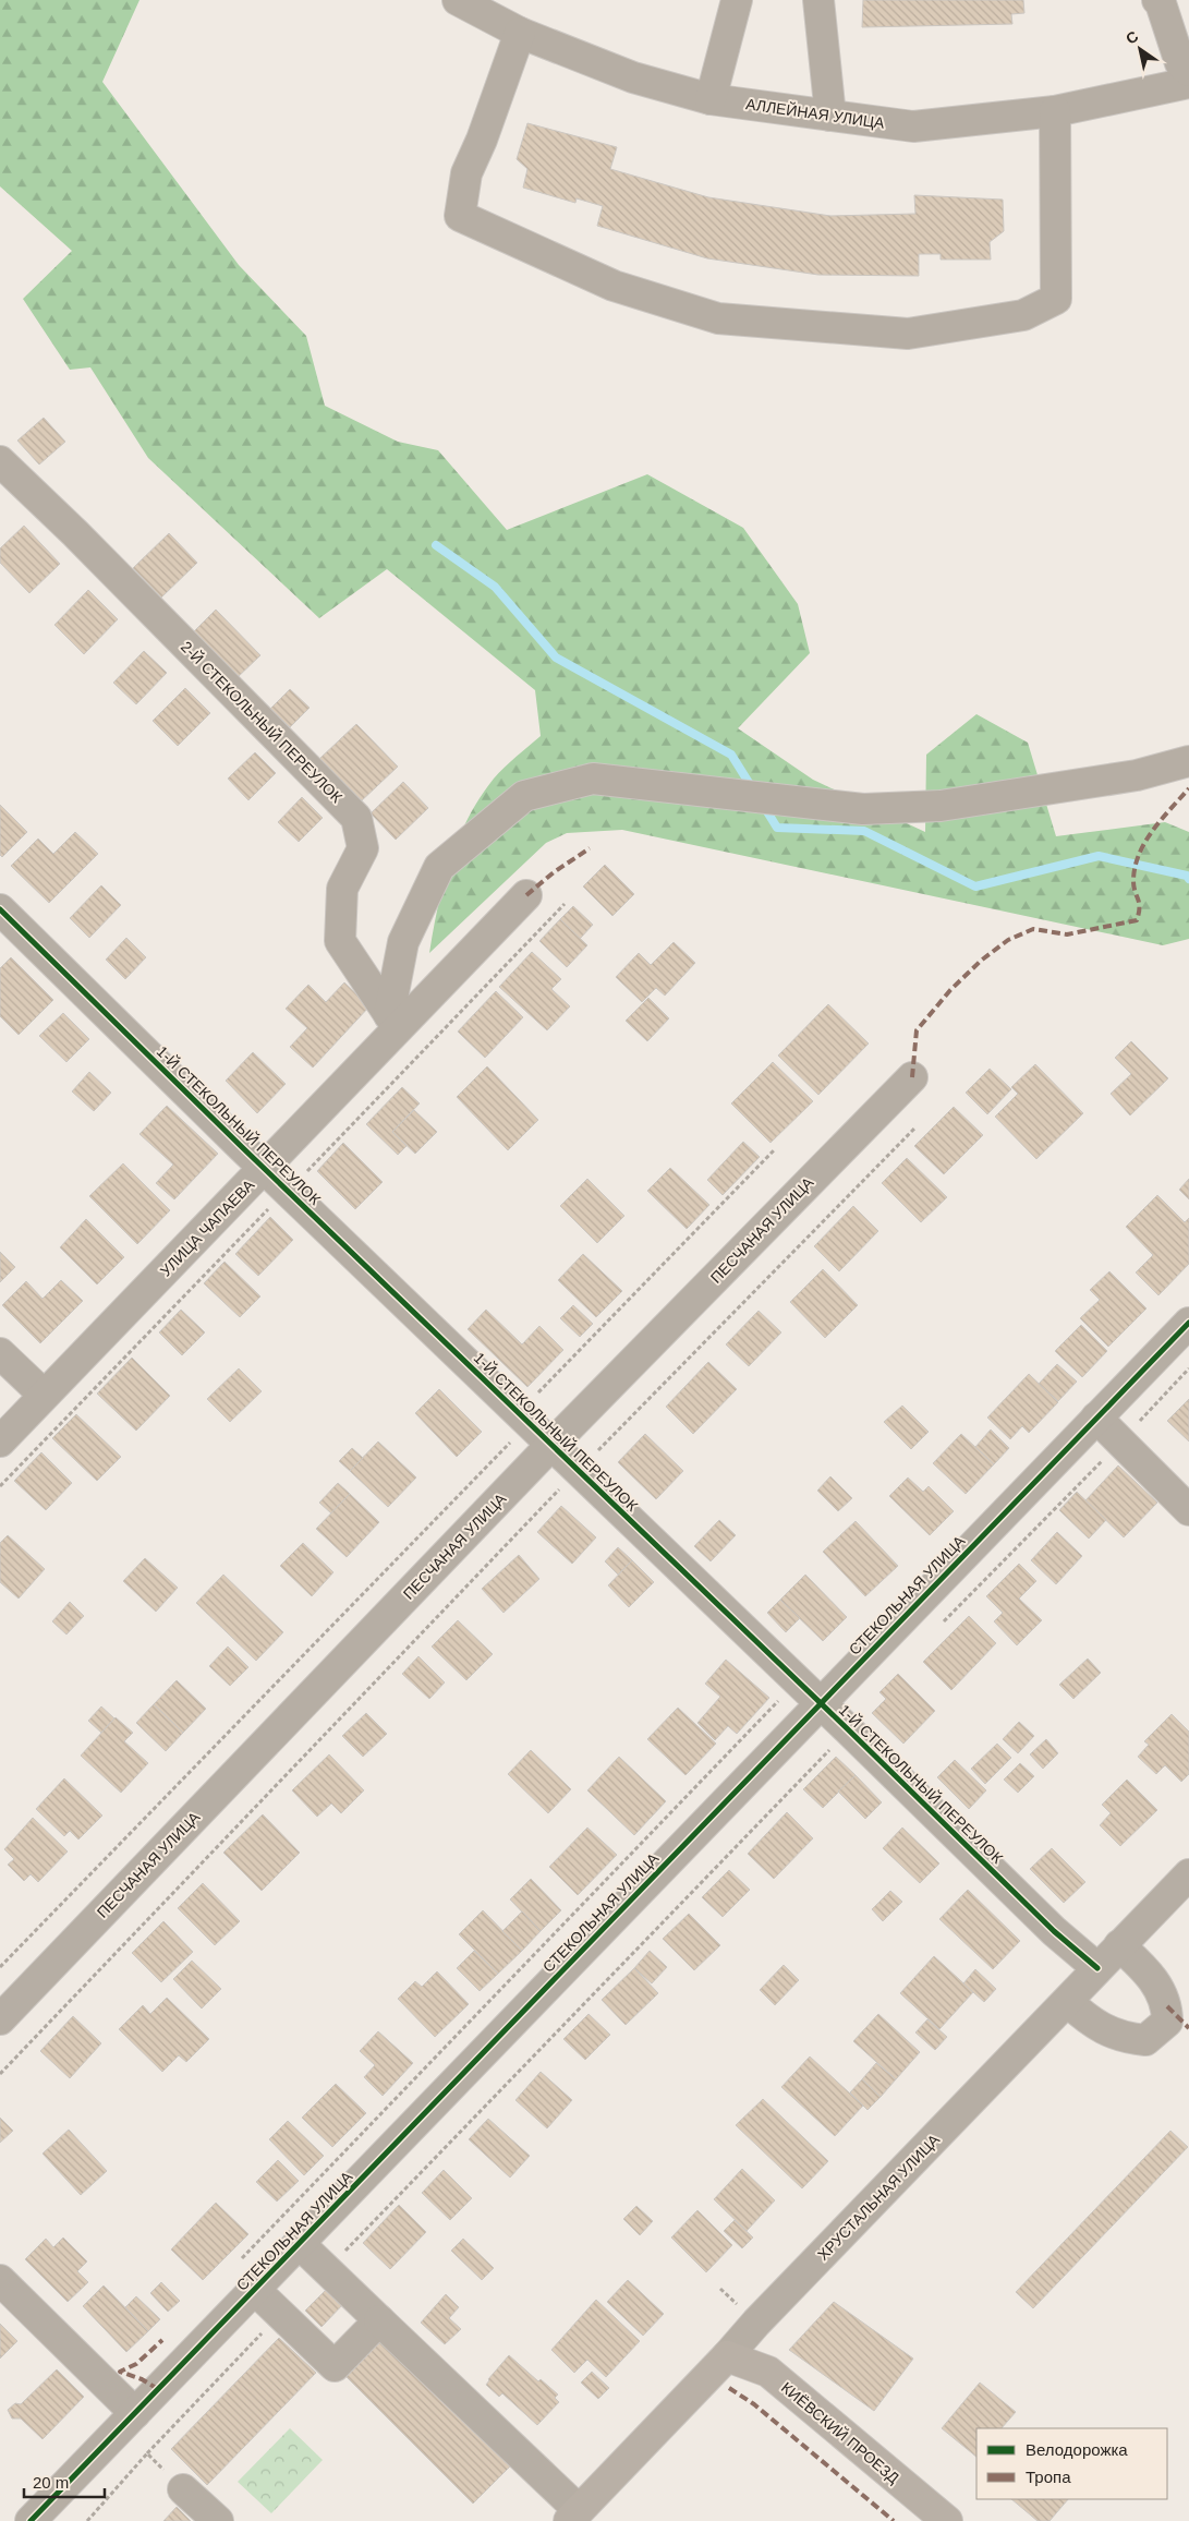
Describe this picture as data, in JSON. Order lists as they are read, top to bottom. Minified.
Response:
{"streets":{"main road":["ХРУСТАЛЬНАЯ УЛИЦА","КИЁВСКИЙ ПРОЕЗД"],"street":["АЛЛЕЙНАЯ УЛИЦА","2-Й СТЕКОЛЬНЫЙ ПЕРЕУЛОК","1-Й СТЕКОЛЬНЫЙ ПЕРЕУЛОК","УЛИЦА ЧАПАЕВА","ПЕСЧАНАЯ УЛИЦА","СТЕКОЛЬНАЯ УЛИЦА"]},"crossings":[["2-Й СТЕКОЛЬНЫЙ ПЕРЕУЛОК","УЛИЦА ЧАПАЕВА"],["1-Й СТЕКОЛЬНЫЙ ПЕРЕУЛОК","УЛИЦА ЧАПАЕВА"],["1-Й СТЕКОЛЬНЫЙ ПЕРЕУЛОК","ПЕСЧАНАЯ УЛИЦА"],["1-Й СТЕКОЛЬНЫЙ ПЕРЕУЛОК","СТЕКОЛЬНАЯ УЛИЦА"],["1-Й СТЕКОЛЬНЫЙ ПЕРЕУЛОК","ХРУСТАЛЬНАЯ УЛИЦА"],["ХРУСТАЛЬНАЯ УЛИЦА","КИЁВСКИЙ ПРОЕЗД"]],"legend":["Велодорожка","Тропа"],"scale_bar":"20 m","north":"top left"}
